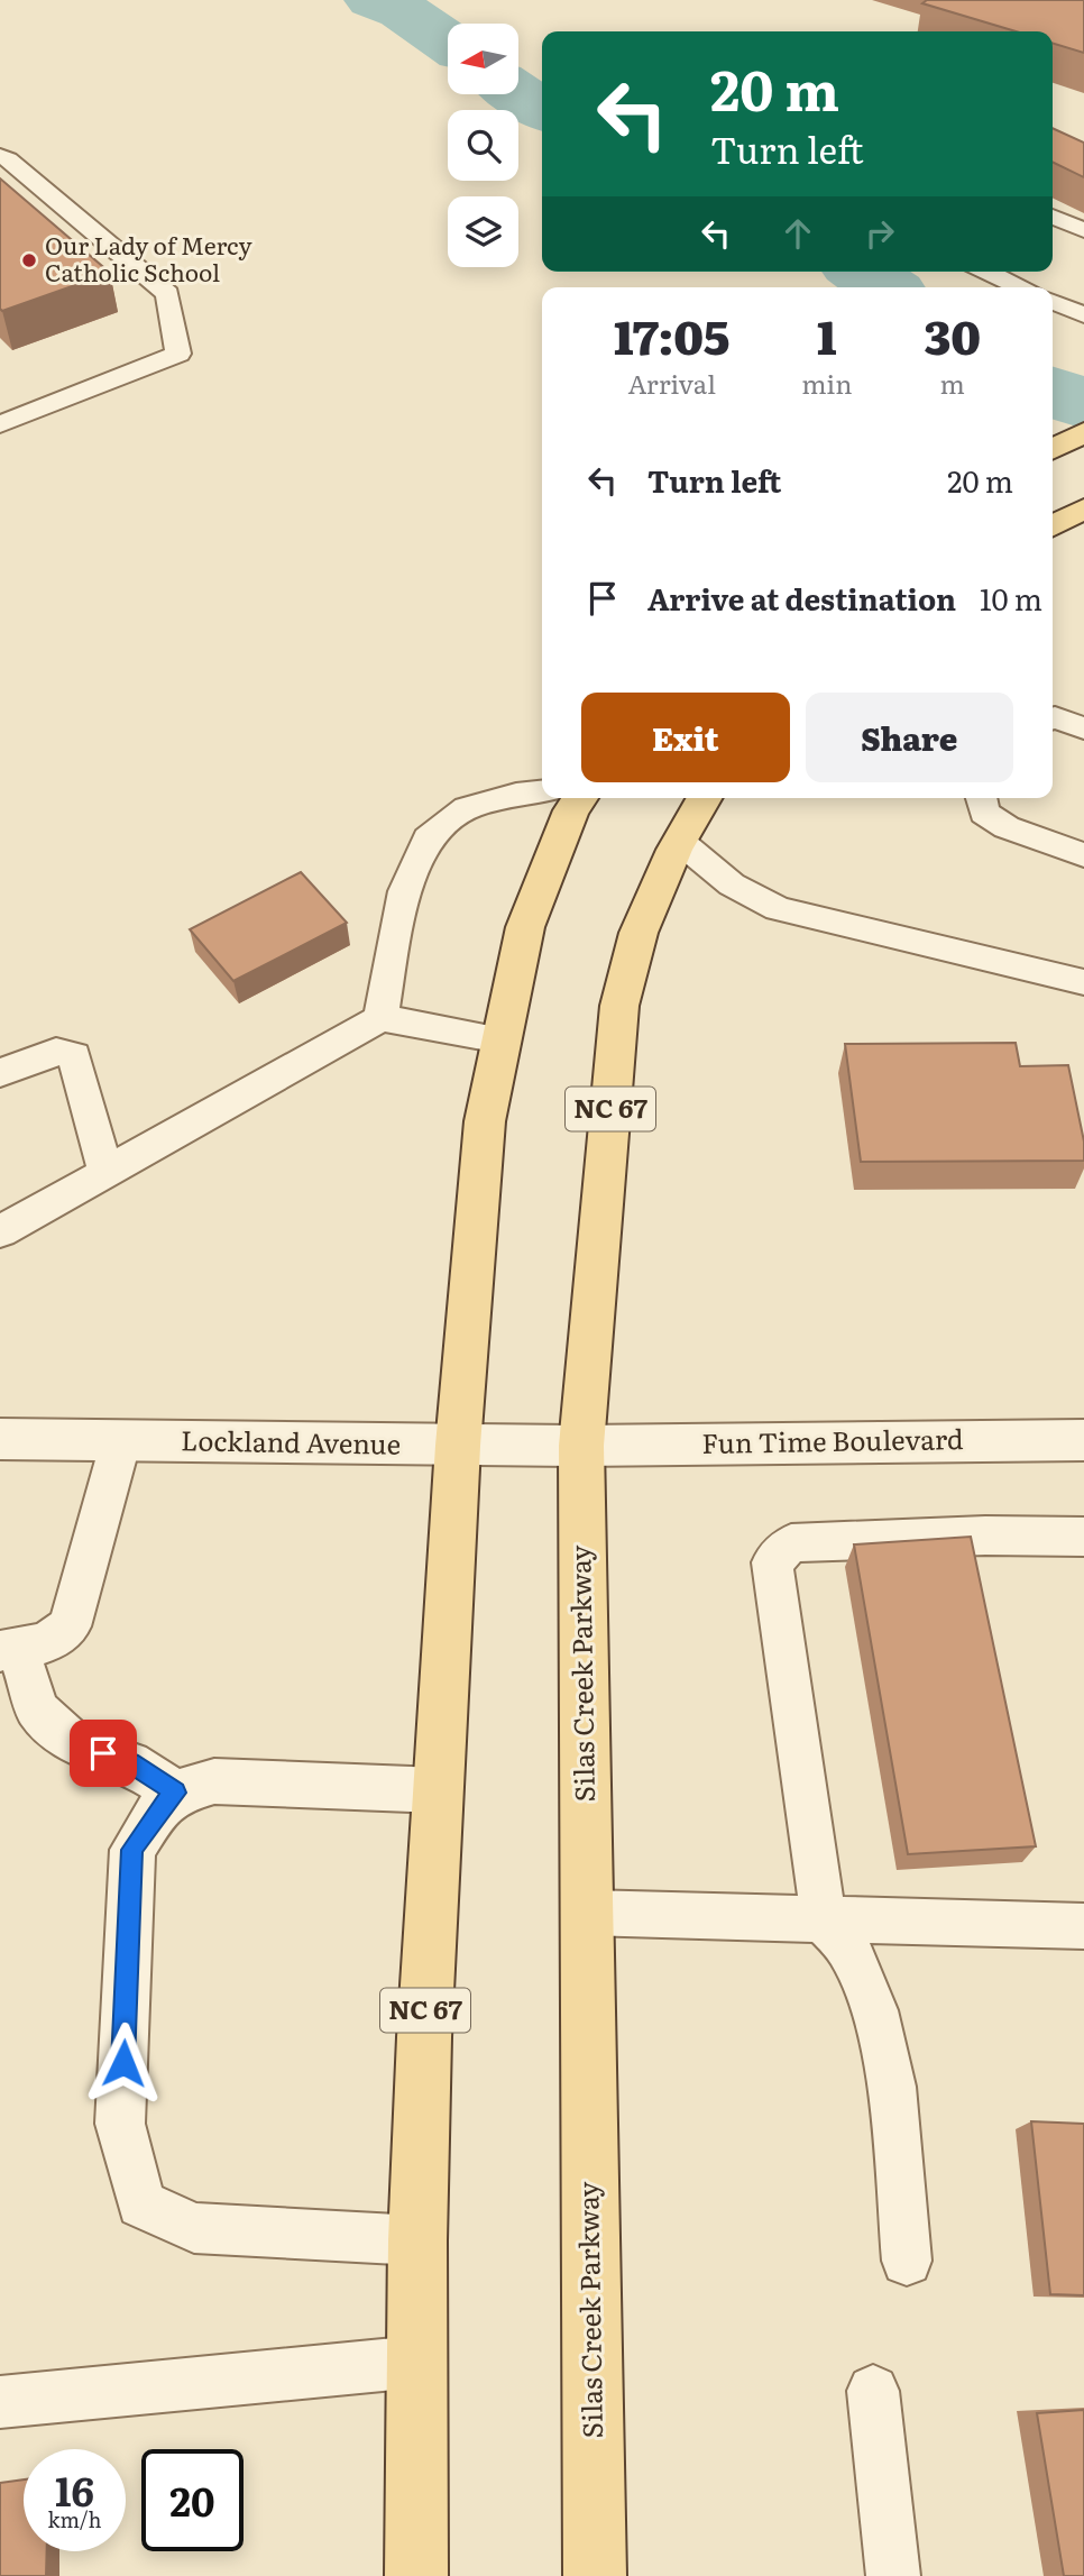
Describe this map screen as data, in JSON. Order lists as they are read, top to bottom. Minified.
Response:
{"streets":{"main road":["NC 67","Silas Creek Parkway"],"street":["Fun Time Boulevard","Lockland Avenue"]},"crossings":[["NC 67","Lockland Avenue"],["Fun Time Boulevard","Lockland Avenue"],["Fun Time Boulevard","Silas Creek Parkway"],["Lockland Avenue","Silas Creek Parkway"]],"places":["Our Lady of Mercy Catholic School"],"north":"left","page":{"turn":["20 m","Turn left"],"eta":["17:05","Arrival","1","min","30","m"],"list":[{"name":"Turn left","value":"20 m"},{"name":"Arrive at destination","value":"10 m"}],"buttons":["Exit","Share"],"speed":"16 km/h","limit":"20"}}
